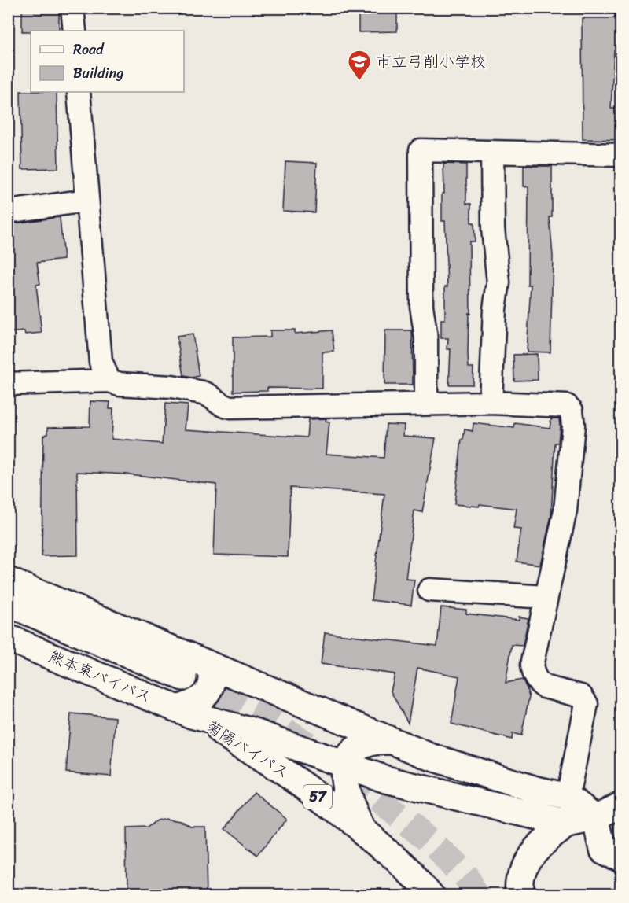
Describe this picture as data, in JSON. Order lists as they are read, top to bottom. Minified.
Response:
{"streets":{"main road":["熊本東バイパス","菊陽バイパス","57"]},"crossings":[["熊本東バイパス","菊陽バイパス"]],"places":{"school or university":["市立弓削小学校"]},"legend":["Road","Building"]}
